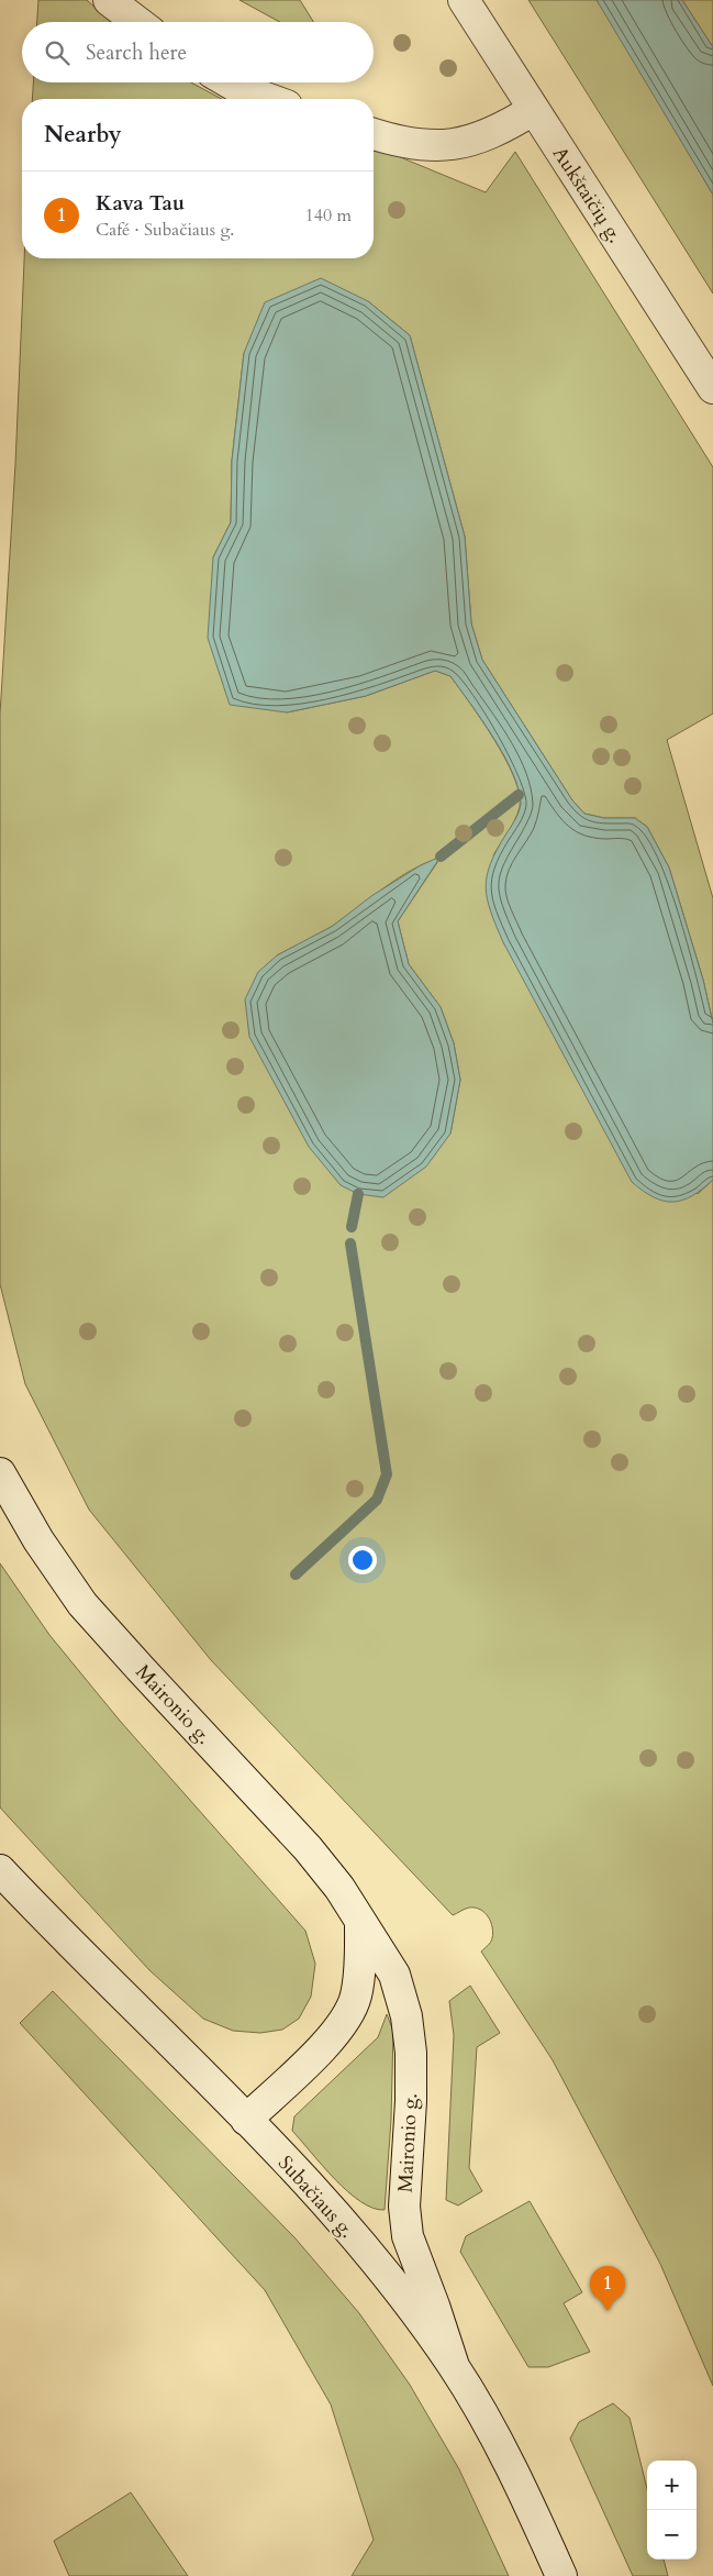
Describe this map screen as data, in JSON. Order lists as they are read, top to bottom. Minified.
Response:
{"streets":{"main road":["Aukštaičių g.","Maironio g.","Subačiaus g."]},"crossings":[["Maironio g.","Subačiaus g."]],"page":{"search":"Search here","heading":"Nearby","list":[{"mark":"1","name":"Kava Tau","note":"Café · Subačiaus g.","value":"140 m"}],"pins":"1","map_buttons":["+","−"]}}
